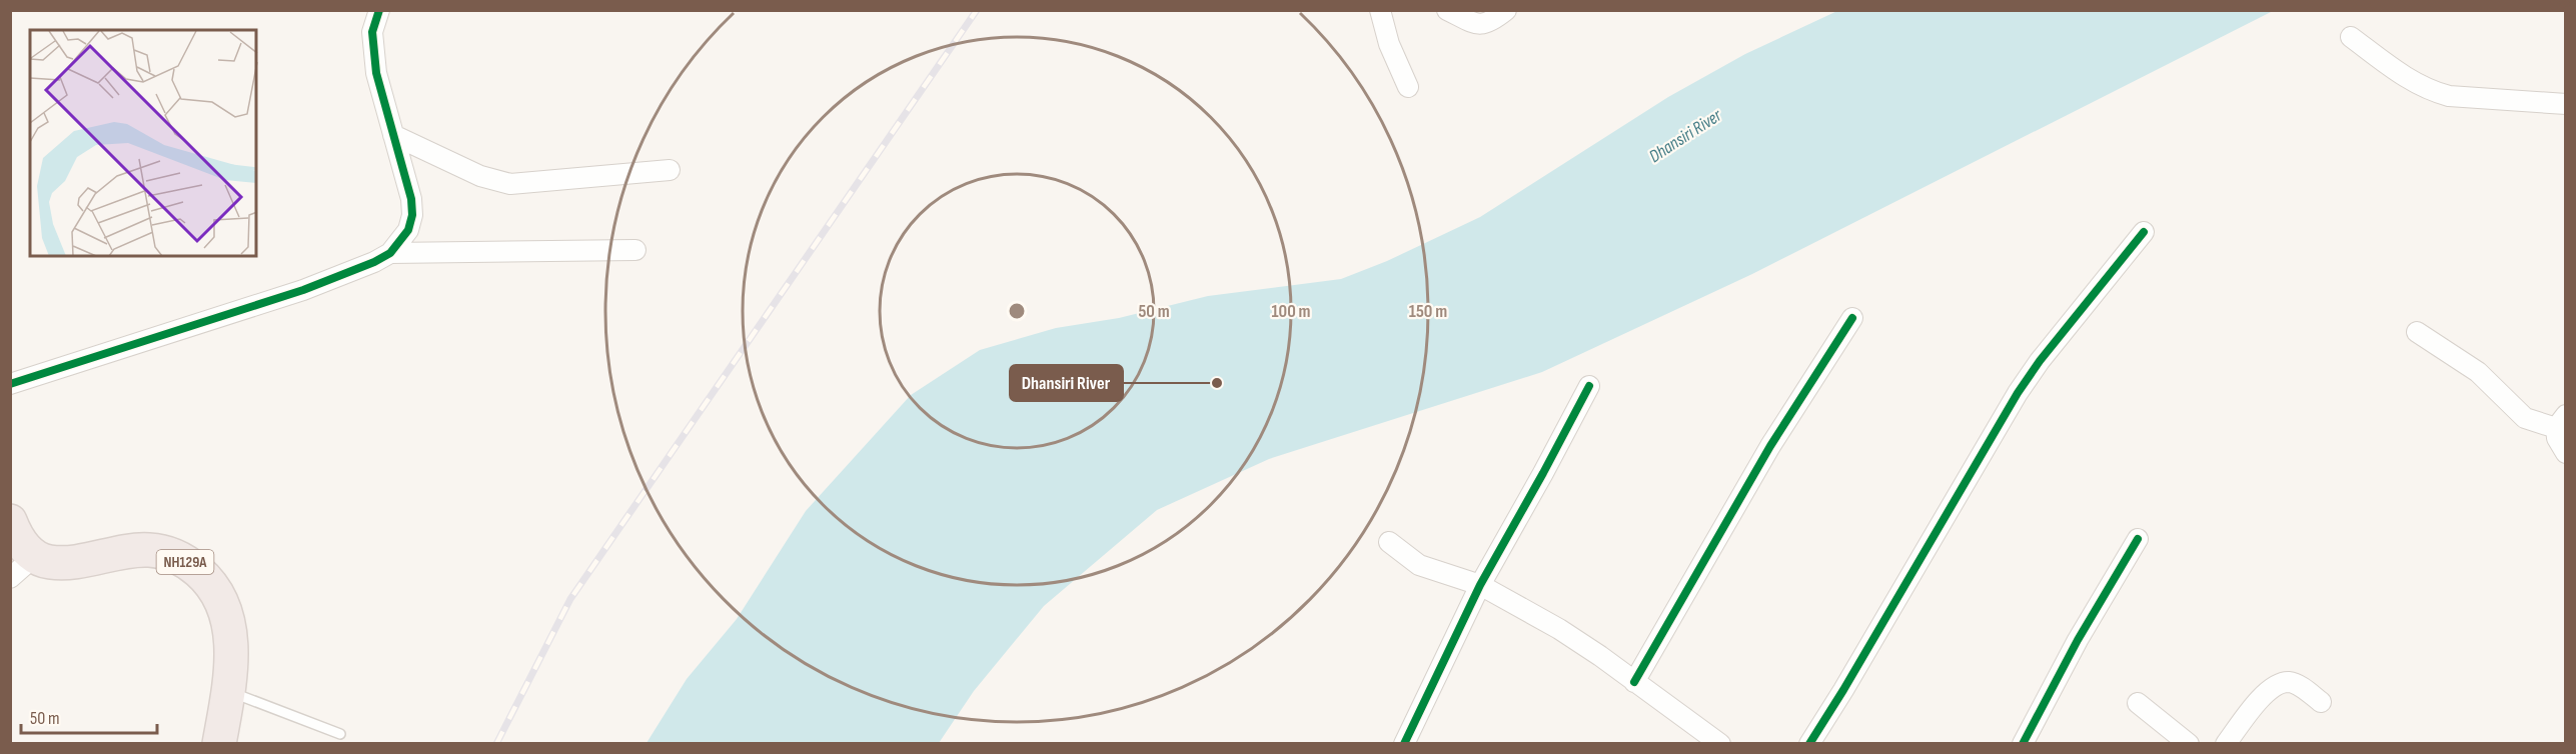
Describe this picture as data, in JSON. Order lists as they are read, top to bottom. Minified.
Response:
{"streets":{"highway":["NH129A"]},"water":["Dhansiri River"],"places":["Dhansiri River"],"scale_bar":"50 m","rings":["50 m","100 m","150 m"]}
